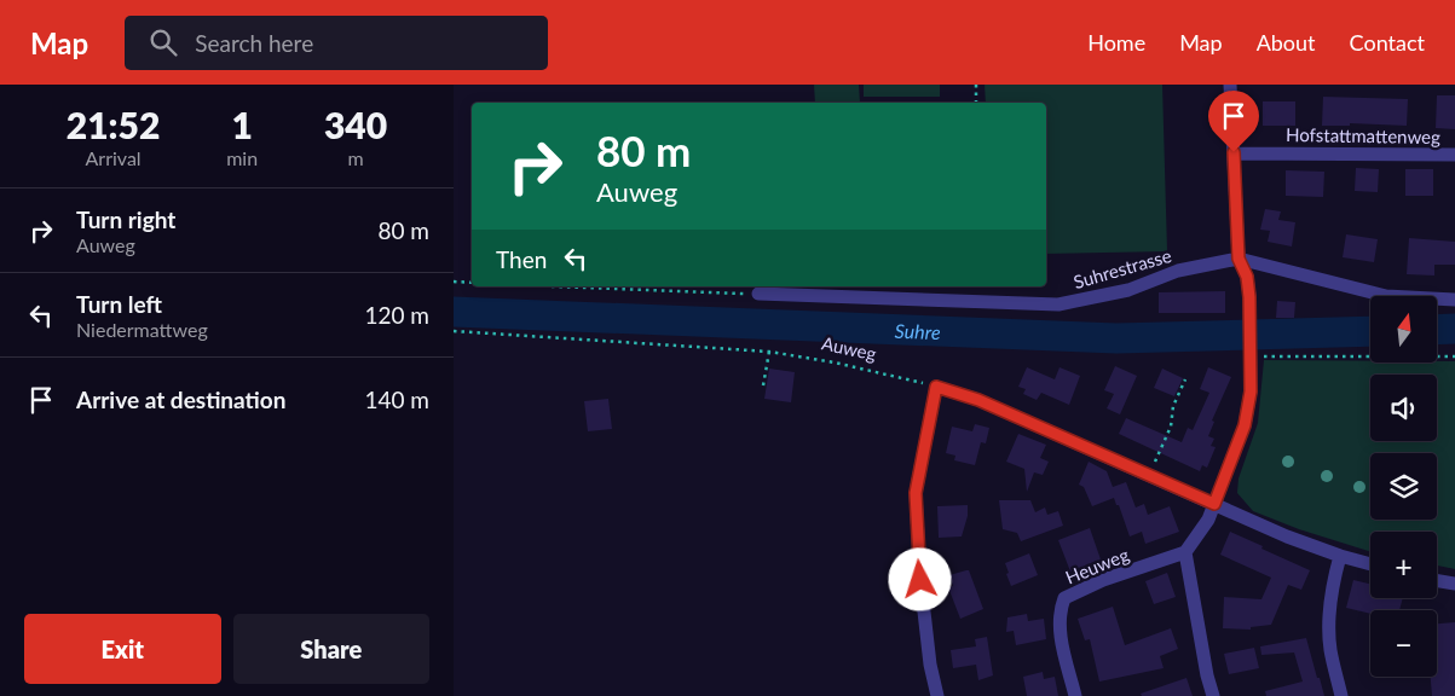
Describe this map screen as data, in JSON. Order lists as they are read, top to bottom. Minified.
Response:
{"streets":{"street":["Hofstattmattenweg","Suhrestrasse","Heuweg"],"path":["Auweg"]},"water":["Suhre"],"north":"top","page":{"header":"Map","search":"Search here","nav":["Home","Map","About","Contact"],"eta":["21:52","Arrival","1","min","340","m"],"turn":["80 m","Auweg"],"list":[{"name":"Turn right","note":"Auweg","value":"80 m"},{"name":"Turn left","note":"Niedermattweg","value":"120 m"},{"name":"Arrive at destination","value":"140 m"}],"then":"Then","map_buttons":["+","−"],"buttons":["Exit","Share"]}}
